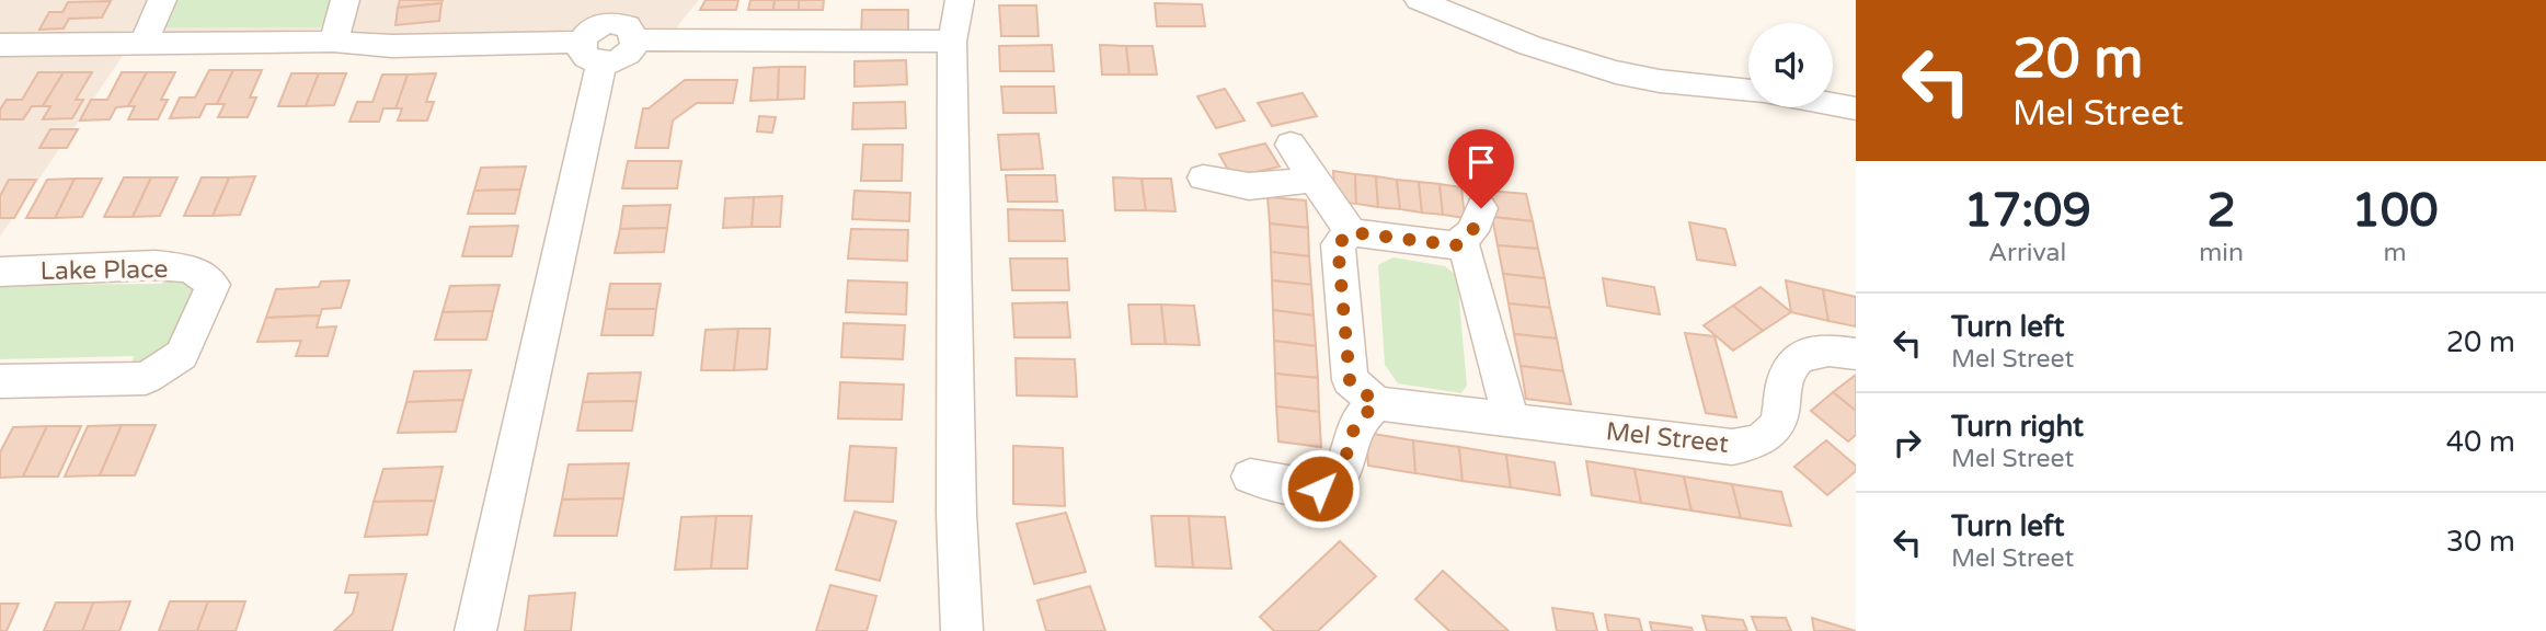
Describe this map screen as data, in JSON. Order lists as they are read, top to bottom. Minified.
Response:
{"streets":{"street":["Lake Place","Mel Street"]},"page":{"turn":["20 m","Mel Street"],"eta":["17:09","Arrival","2","min","100","m"],"list":[{"name":"Turn left","note":"Mel Street","value":"20 m"},{"name":"Turn right","note":"Mel Street","value":"40 m"},{"name":"Turn left","note":"Mel Street","value":"30 m"}]}}
